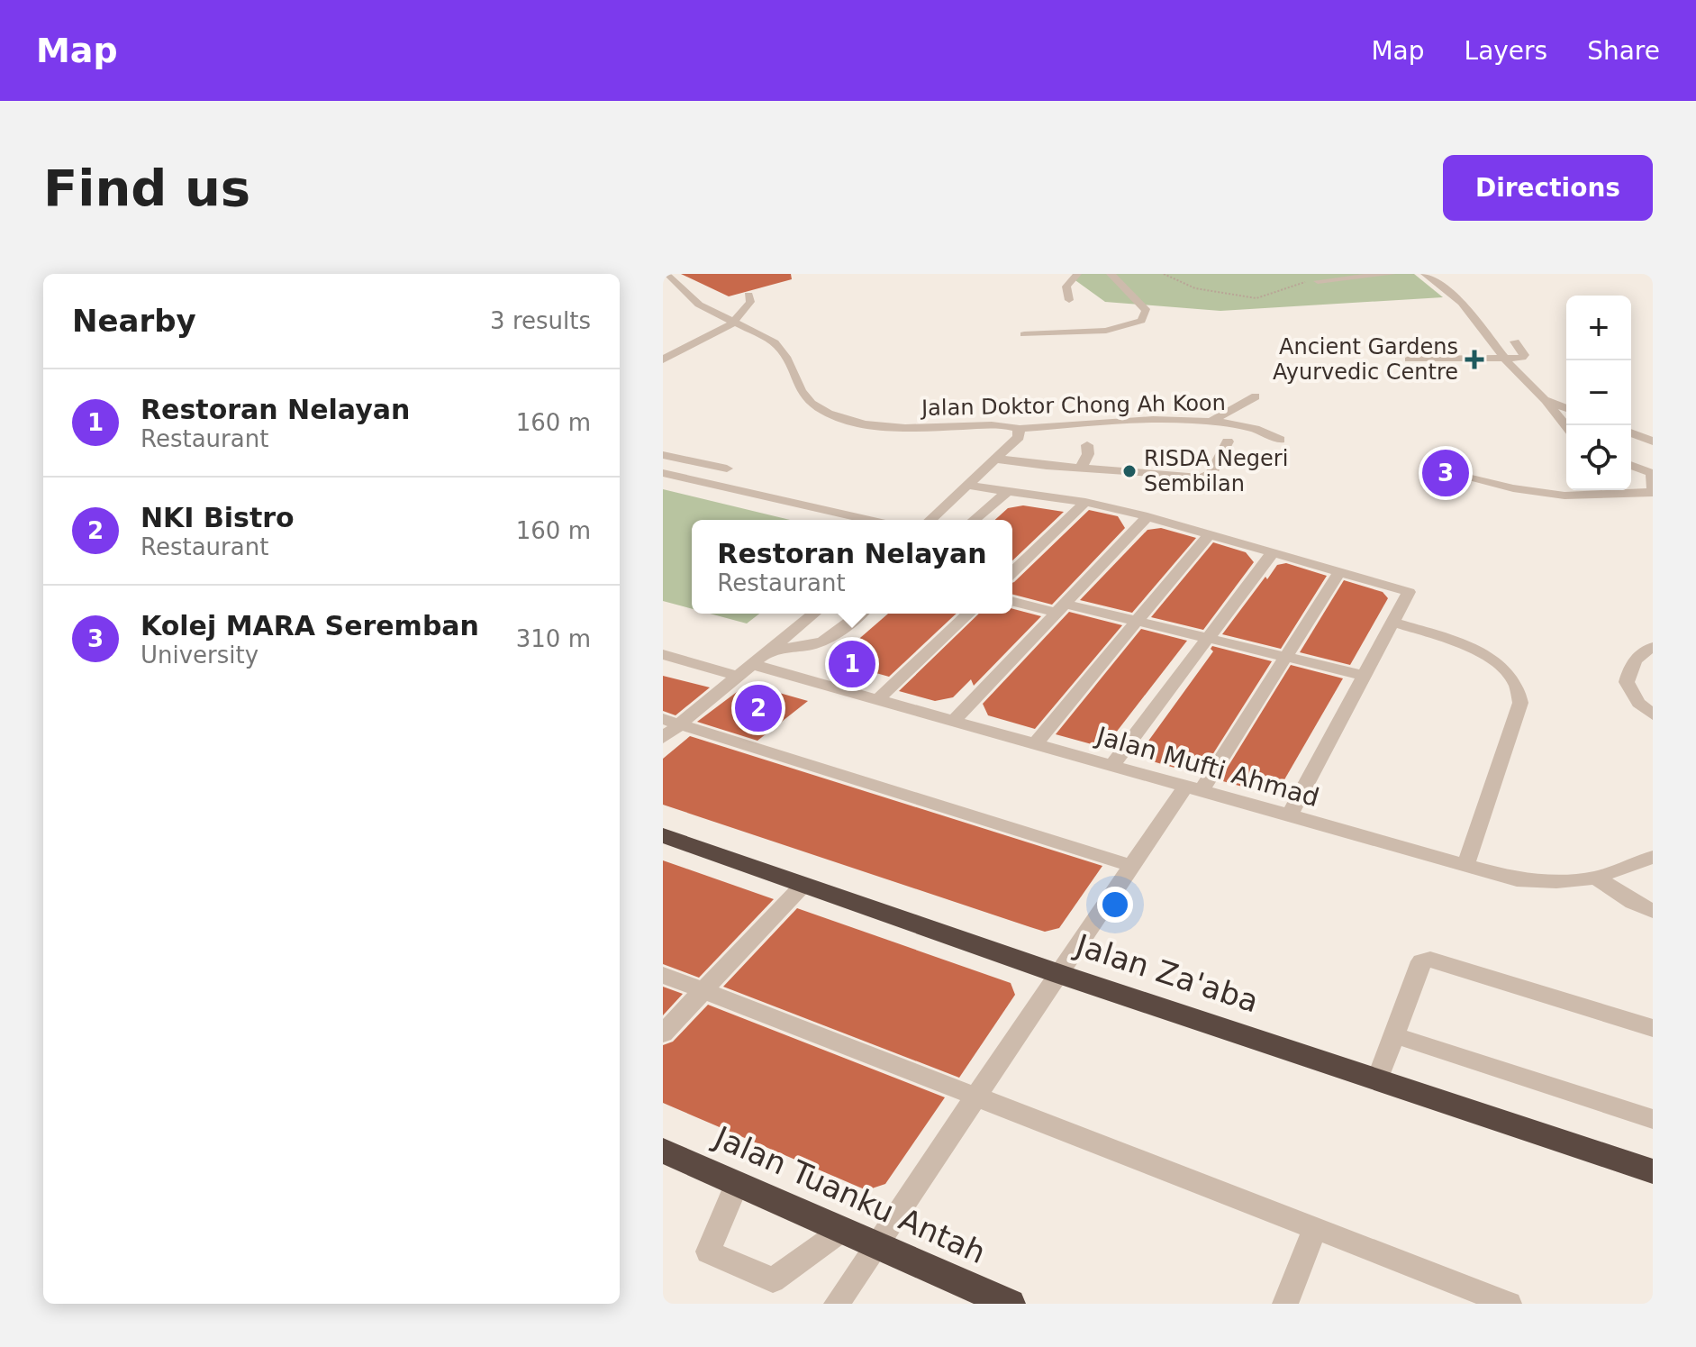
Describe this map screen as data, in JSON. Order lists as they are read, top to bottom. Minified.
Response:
{"streets":{"highway":["Jalan Za'aba","Jalan Tuanku Antah"],"street":["Jalan Doktor Chong Ah Koon","Jalan Mufti Ahmad"]},"places":{"health":["Ancient Gardens Ayurvedic Centre"],"other":["RISDA Negeri Sembilan"]},"page":{"header":"Map","nav":["Map","Layers","Share"],"buttons":"Directions","title":"Find us","heading":["Nearby","3 results"],"map_buttons":["+","−"],"list":[{"mark":"1","name":"Restoran Nelayan","note":"Restaurant","value":"160 m"},{"mark":"2","name":"NKI Bistro","note":"Restaurant","value":"160 m"},{"mark":"3","name":"Kolej MARA Seremban","note":"University","value":"310 m"}],"pins":["3","1","2"],"popup":["Restoran Nelayan","Restaurant"]}}
